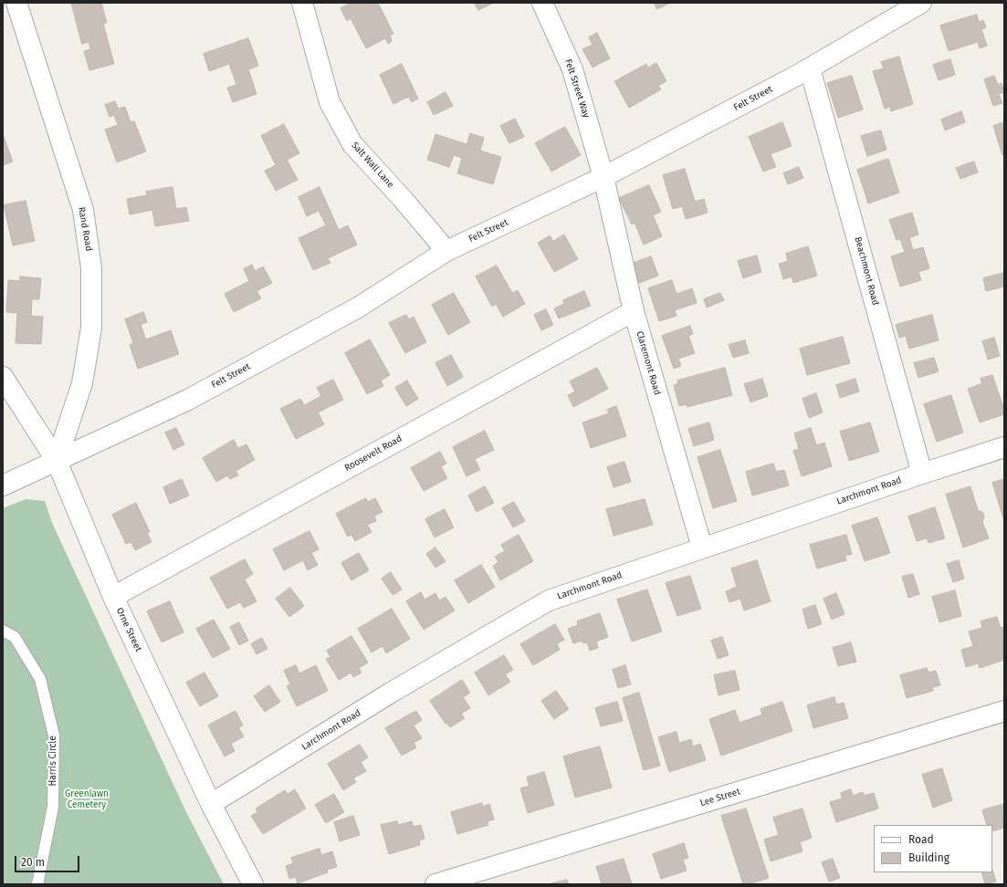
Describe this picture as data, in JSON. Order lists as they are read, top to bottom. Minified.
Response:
{"streets":{"street":["Felt Street Way","Felt Street","Salt Wall Lane","Rand Road","Beachmont Road","Claremont Road","Roosevelt Road","Larchmont Road","Orne Street","Lee Street"],"lane":["Harris Circle"]},"crossings":[["Felt Street Way","Felt Street"],["Felt Street Way","Claremont Road"],["Felt Street","Salt Wall Lane"],["Felt Street","Rand Road"],["Felt Street","Beachmont Road"],["Felt Street","Claremont Road"],["Felt Street","Orne Street"],["Rand Road","Orne Street"],["Beachmont Road","Larchmont Road"],["Claremont Road","Roosevelt Road"],["Claremont Road","Larchmont Road"],["Roosevelt Road","Orne Street"],["Larchmont Road","Orne Street"]],"parks":["Greenlawn Cemetery"],"legend":["Road","Building"],"scale_bar":"20 m"}
